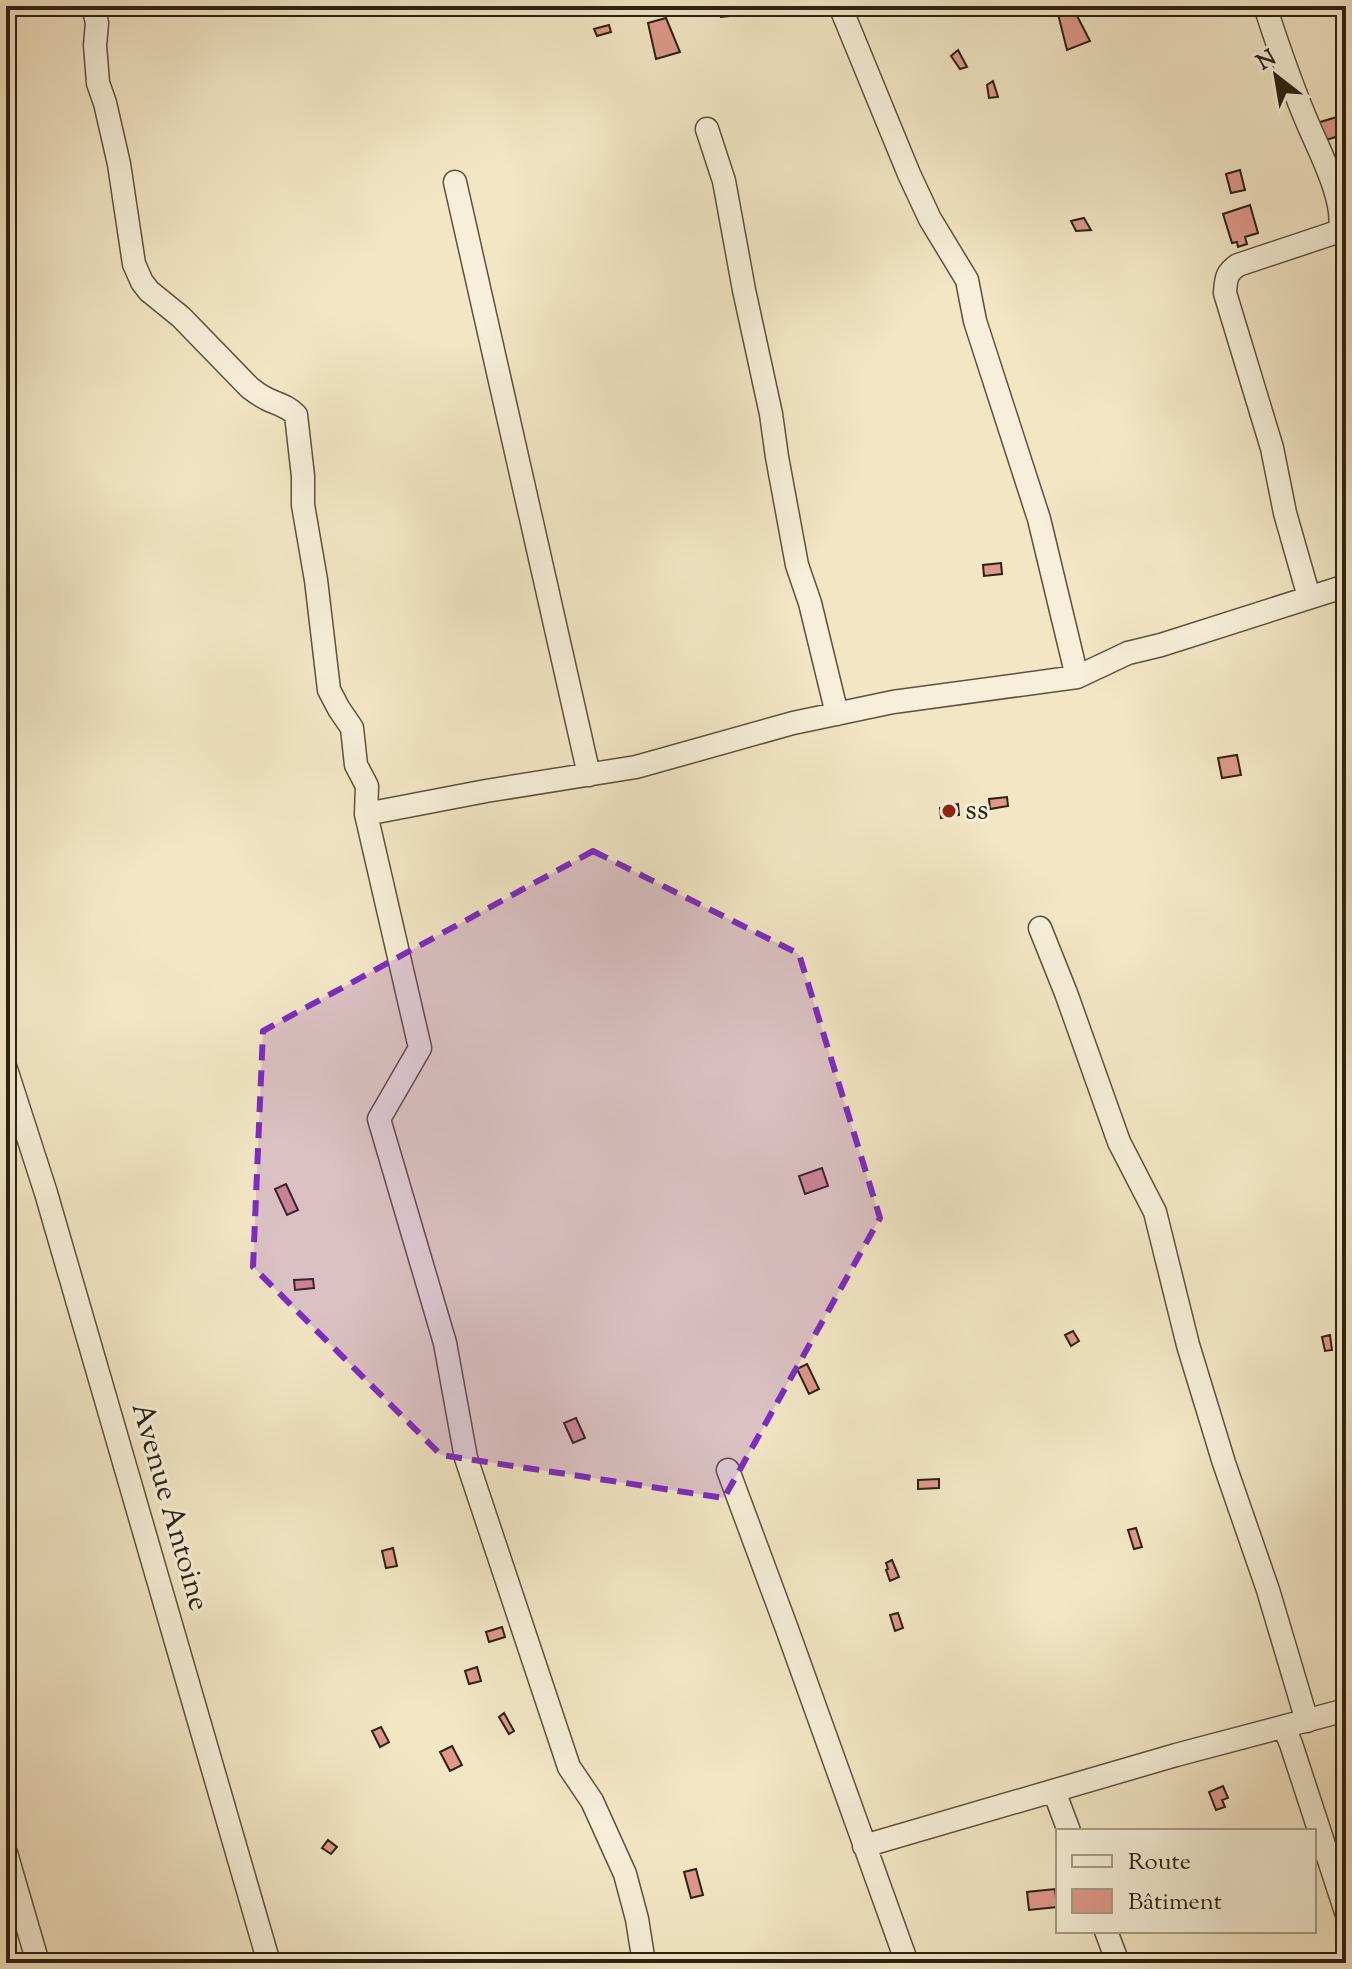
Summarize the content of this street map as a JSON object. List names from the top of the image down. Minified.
{"streets":{"street":["Avenue Antoine"]},"places":["ss"],"legend":["Route","Bâtiment"],"north":"top left"}
